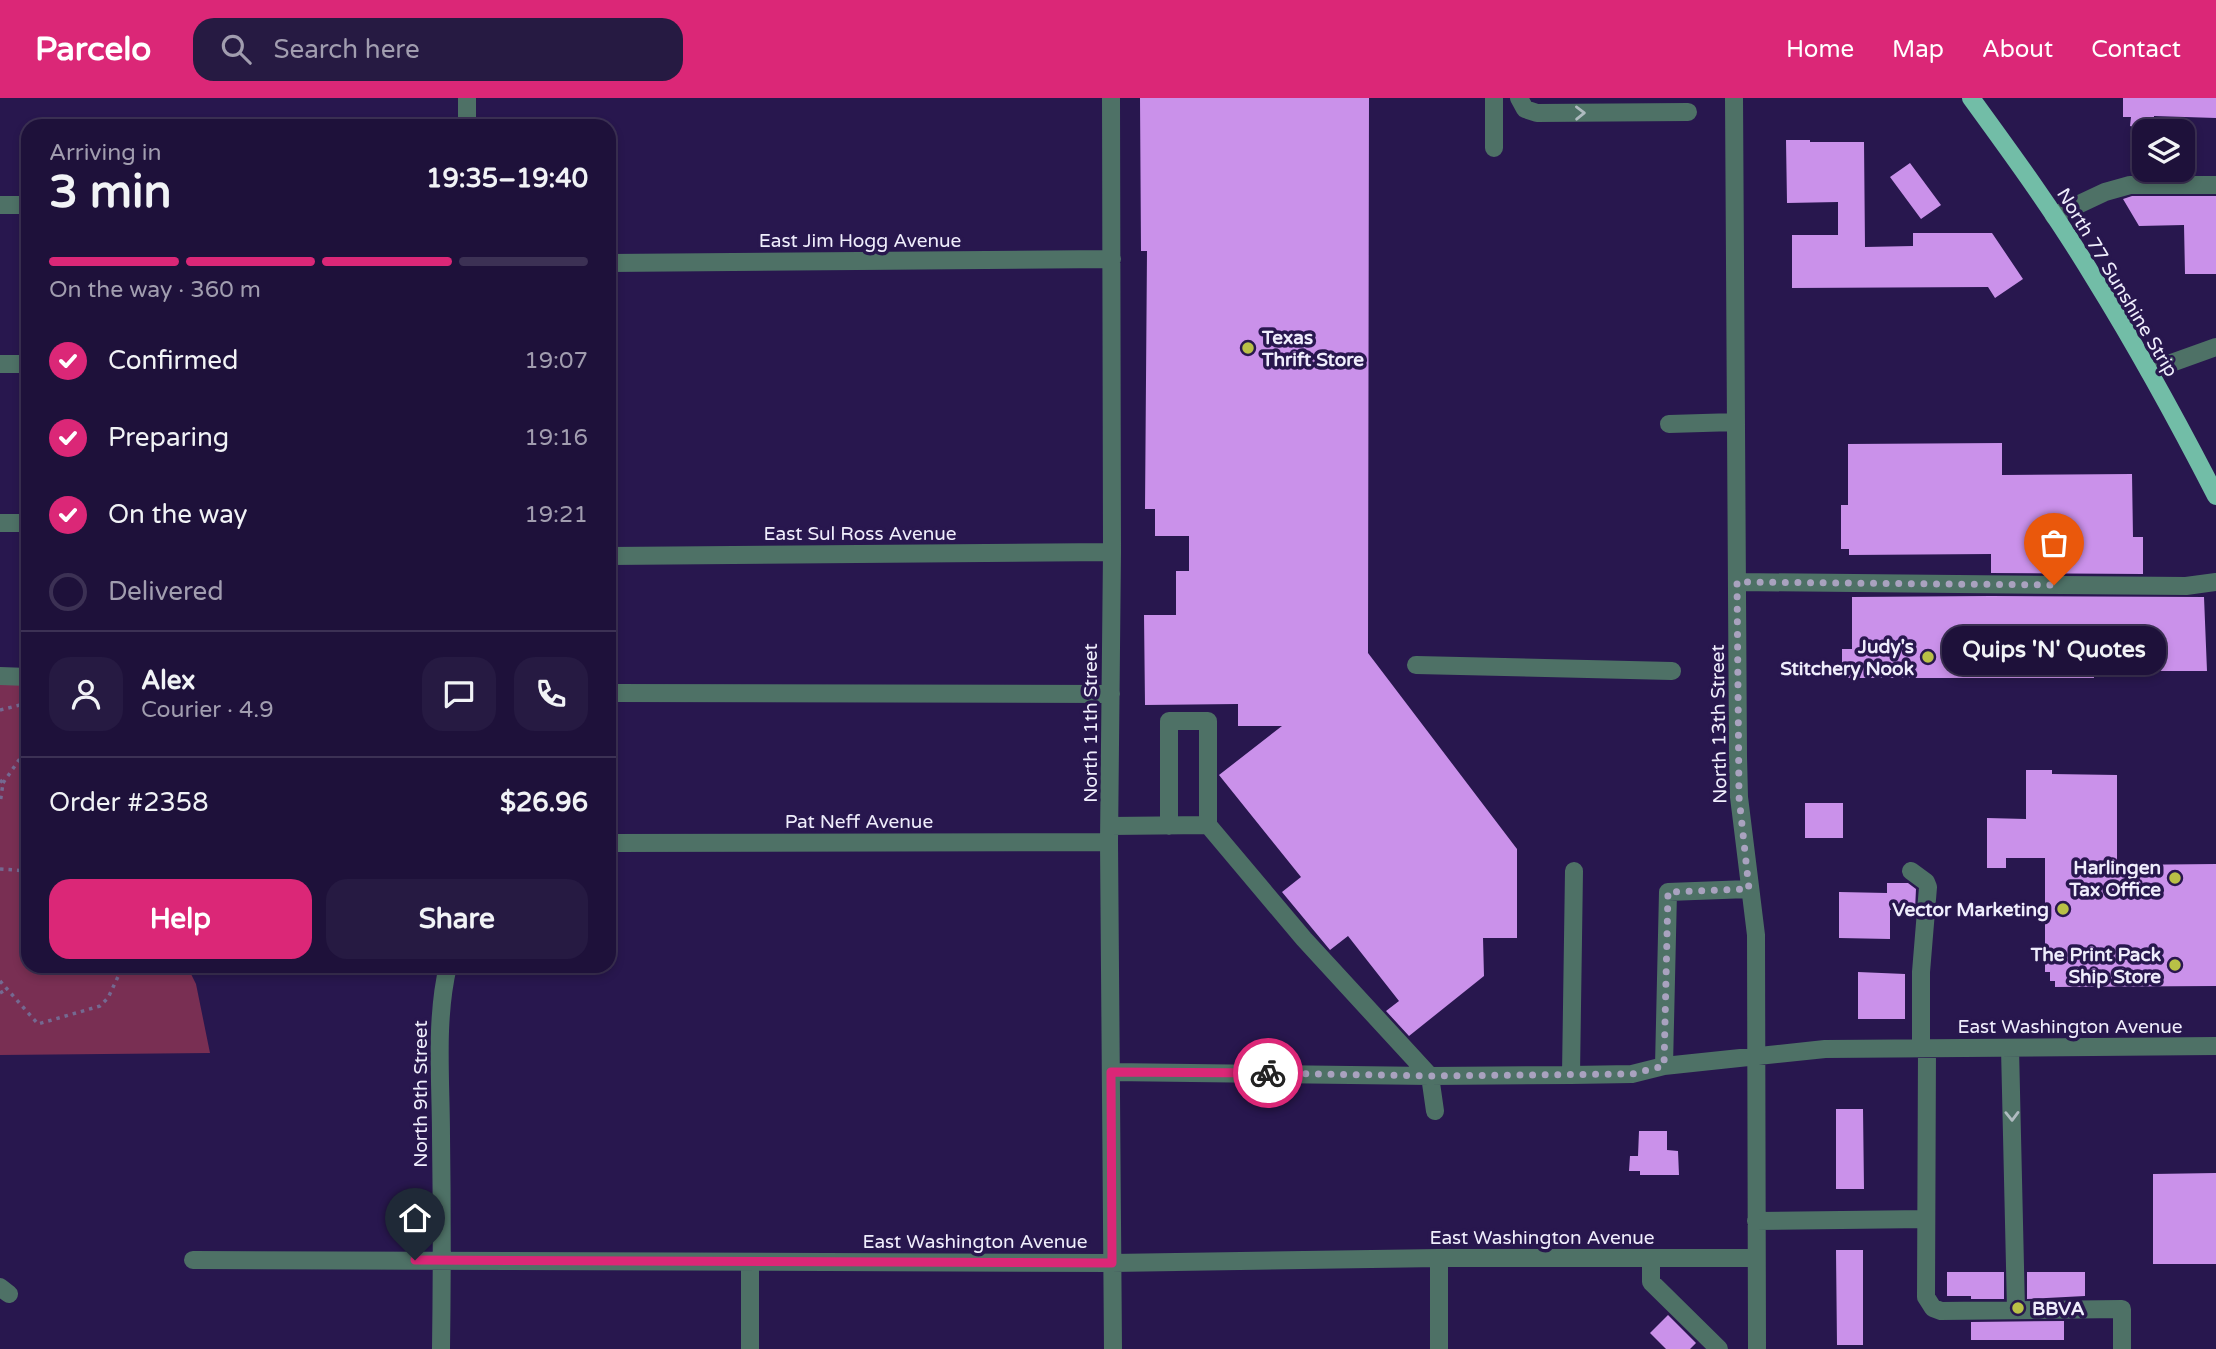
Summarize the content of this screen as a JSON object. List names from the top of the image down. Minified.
{"streets":{"main road":["North 77 Sunshine Strip"],"street":["East Jim Hogg Avenue","East Sul Ross Avenue","North 11th Street","North 13th Street","Pat Neff Avenue","East Washington Avenue","North 9th Street"]},"crossings":[["East Jim Hogg Avenue","North 11th Street"],["East Sul Ross Avenue","North 11th Street"],["North 11th Street","Pat Neff Avenue"],["North 11th Street","East Washington Avenue"],["North 13th Street","East Washington Avenue"],["East Washington Avenue","North 9th Street"]],"places":["Texas Thrift Store","Quips 'N' Quotes","Judy's Stitchery Nook","Harlingen Tax Office","Vector Marketing","The Print Pack Ship Store","BBVA"],"page":{"header":"Parcelo","search":"Search here","nav":["Home","Map","About","Contact"],"heading":["3 min","Arriving in","19:35–19:40"],"panel":["Alex","Courier · 4.9","Order #2358","$26.96"],"bar":"On the way · 360 m","list":[["Confirmed","19:07"],["Preparing","19:16"],["On the way","19:21"],"Delivered"],"bubble":"Quips 'N' Quotes","buttons":["Help","Share"]}}
